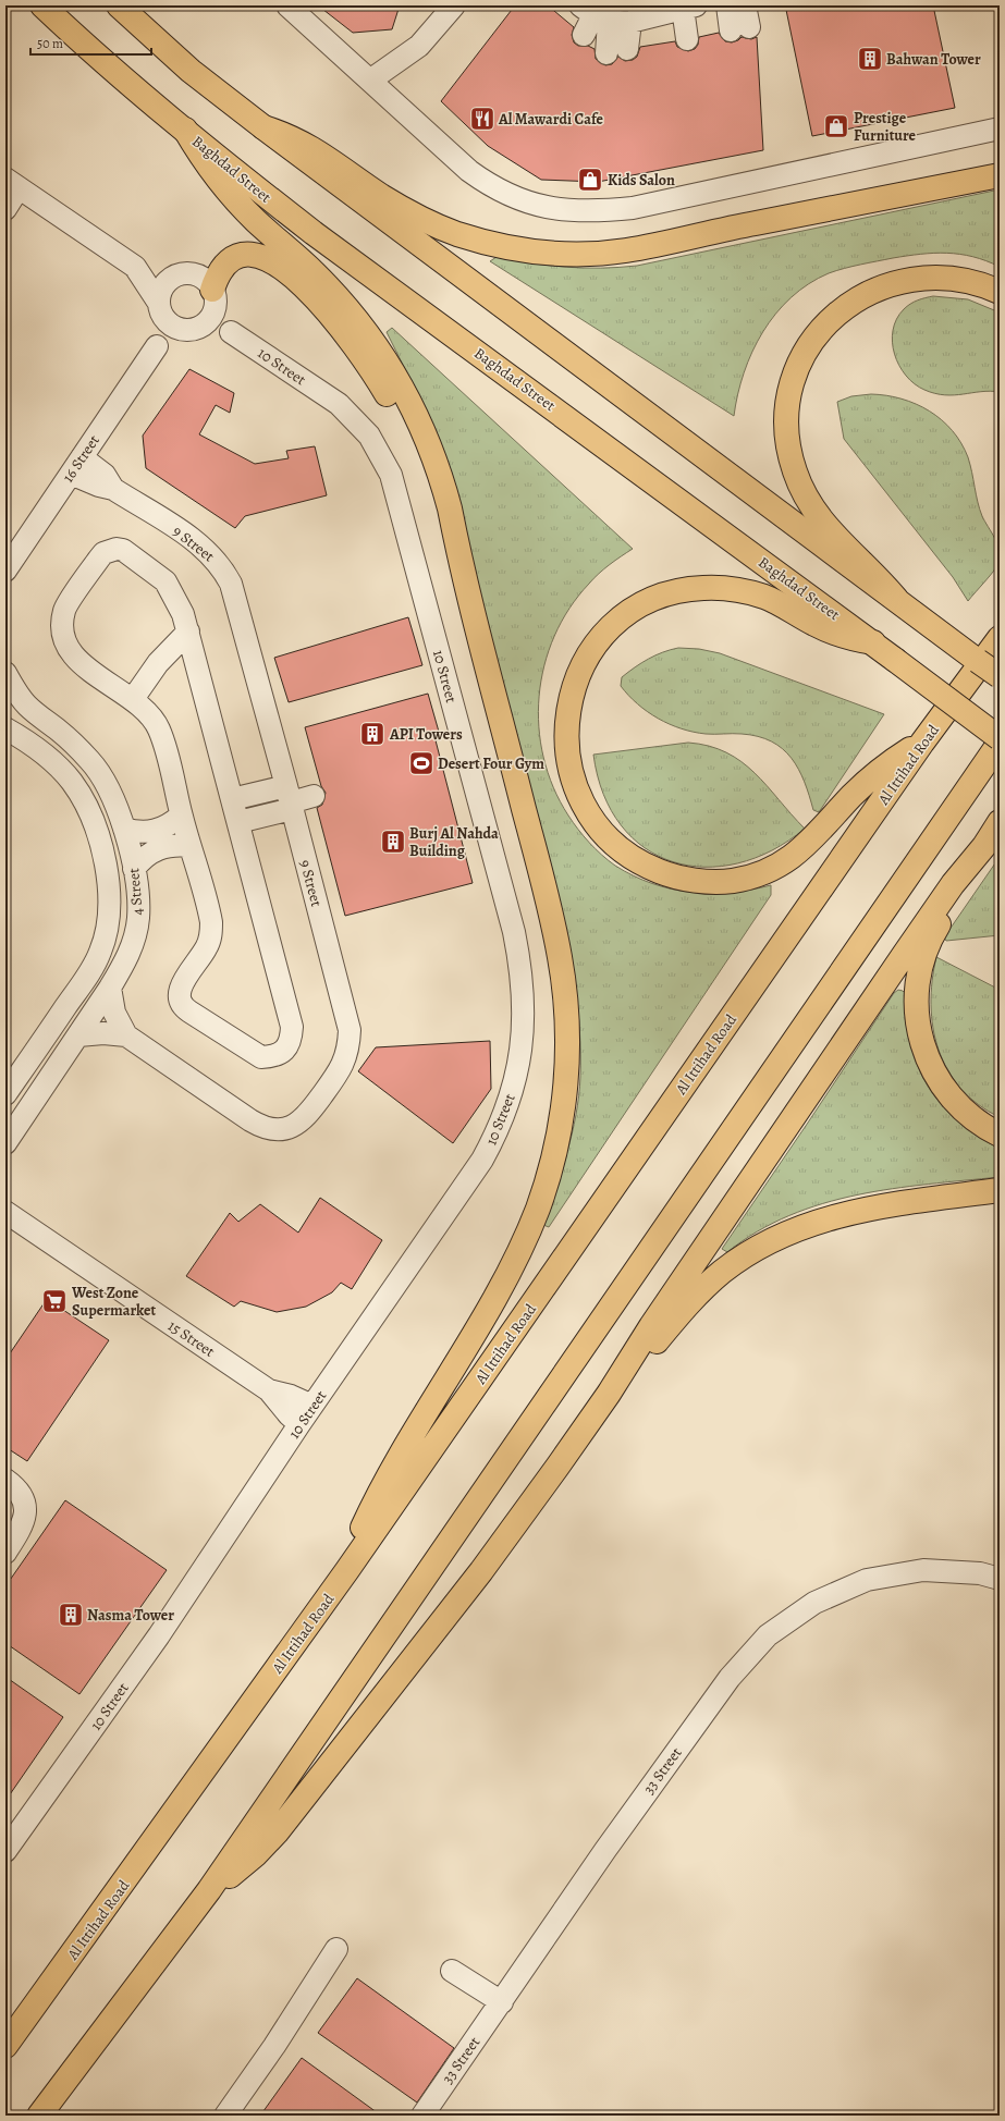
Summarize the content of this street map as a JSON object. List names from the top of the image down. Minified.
{"streets":{"main road":["Baghdad Street","Al Ittihad Road"],"street":["10 Street","16 Street","9 Street","4 Street","15 Street","33 Street"]},"crossings":[["16 Street","9 Street"]],"places":{"building":["Bahwan Tower","API Towers","Burj Al Nahda Building","Nasma Tower"],"restaurant":["Al Mawardi Cafe"],"shop":["Prestige Furniture","Kids Salon"],"sports":["Desert Four Gym"],"supermarket":["West Zone Supermarket"]},"scale_bar":"50 m"}
